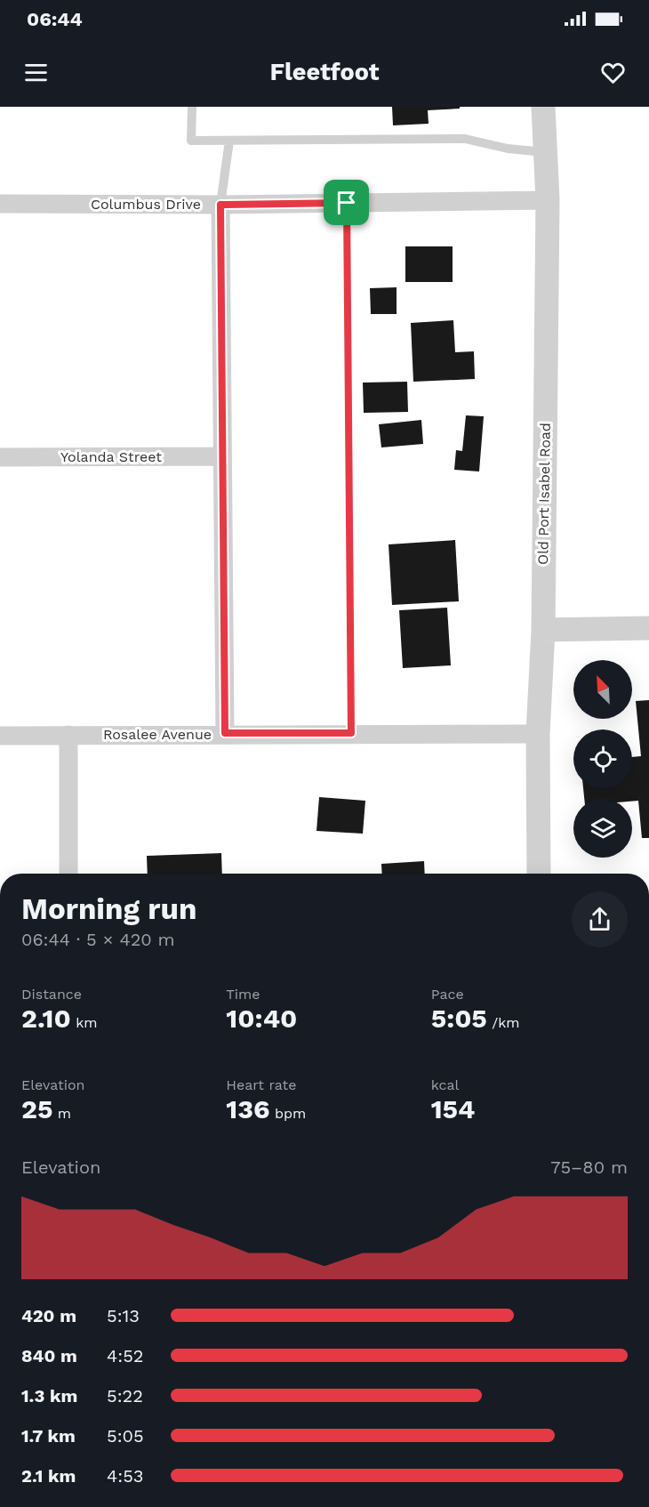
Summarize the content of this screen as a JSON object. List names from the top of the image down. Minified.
{"streets":{"street":["Columbus Drive","Yolanda Street","Old Port Isabel Road","Rosalee Avenue"]},"crossings":[["Columbus Drive","Old Port Isabel Road"],["Old Port Isabel Road","Rosalee Avenue"]],"north":"top left","page":{"status":"06:44","header":"Fleetfoot","heading":["Morning run","06:44 · 5 × 420 m"],"stats":[["Distance","2.10 km"],["Time","10:40"],["Pace","5:05 /km"],["Elevation","25 m"],["Heart rate","136 bpm"],["kcal","154"]],"chart":["Elevation","75–80 m"],"list":[{"name":"420 m","note":"5:13"},{"name":"840 m","note":"4:52"},{"name":"1.3 km","note":"5:22"},{"name":"1.7 km","note":"5:05"},{"name":"2.1 km","note":"4:53"}]}}
